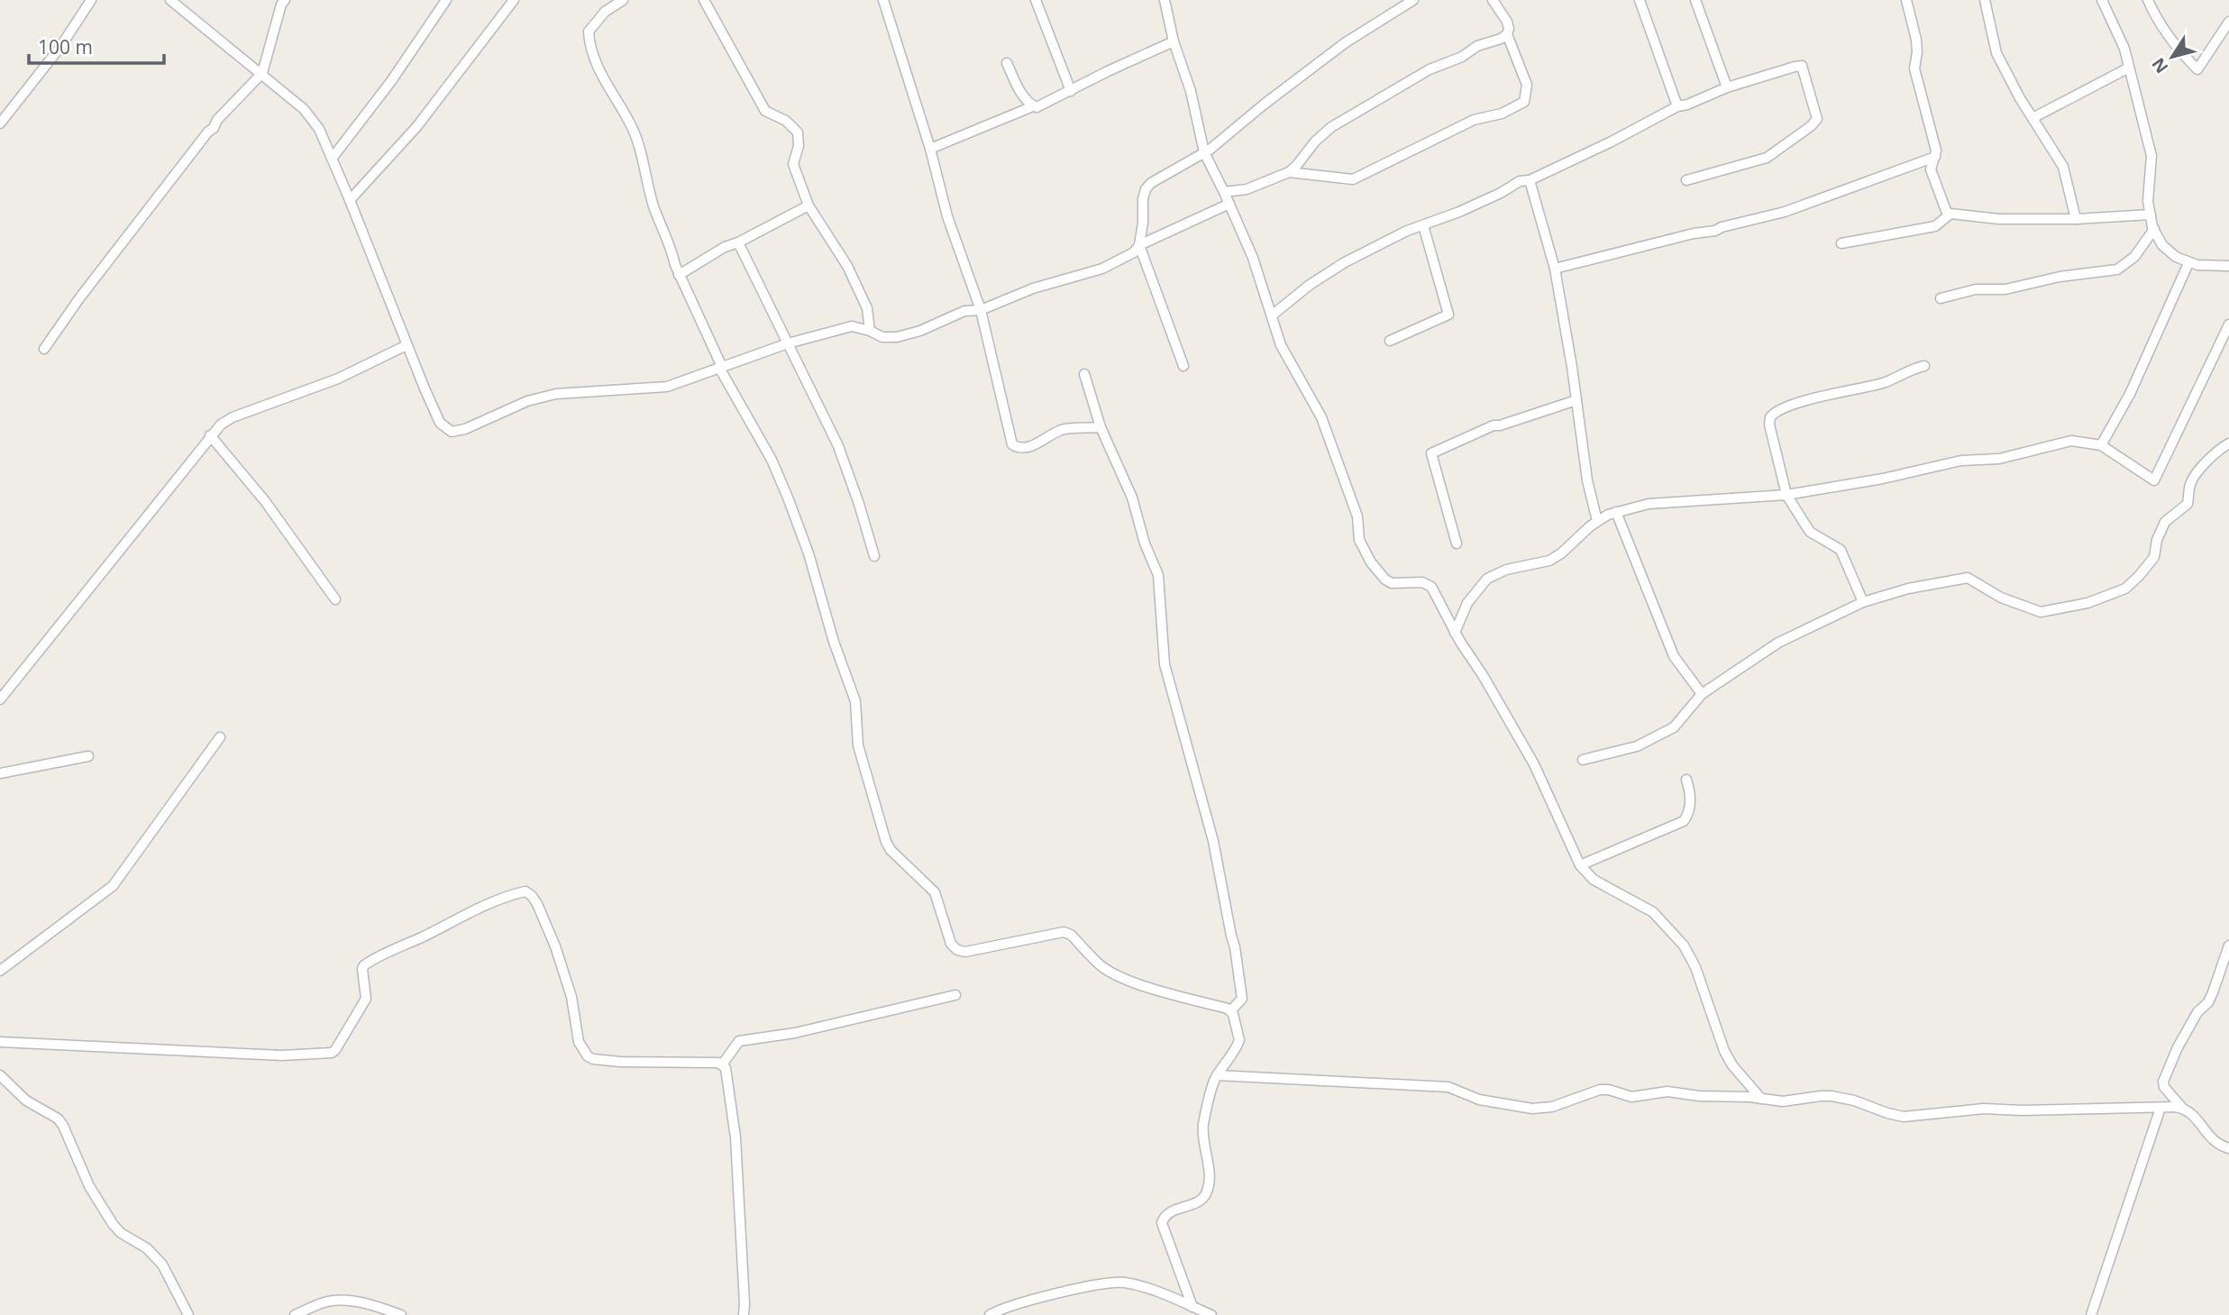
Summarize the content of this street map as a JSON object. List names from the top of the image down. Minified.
{"scale_bar":"100 m","north":"bottom left"}
